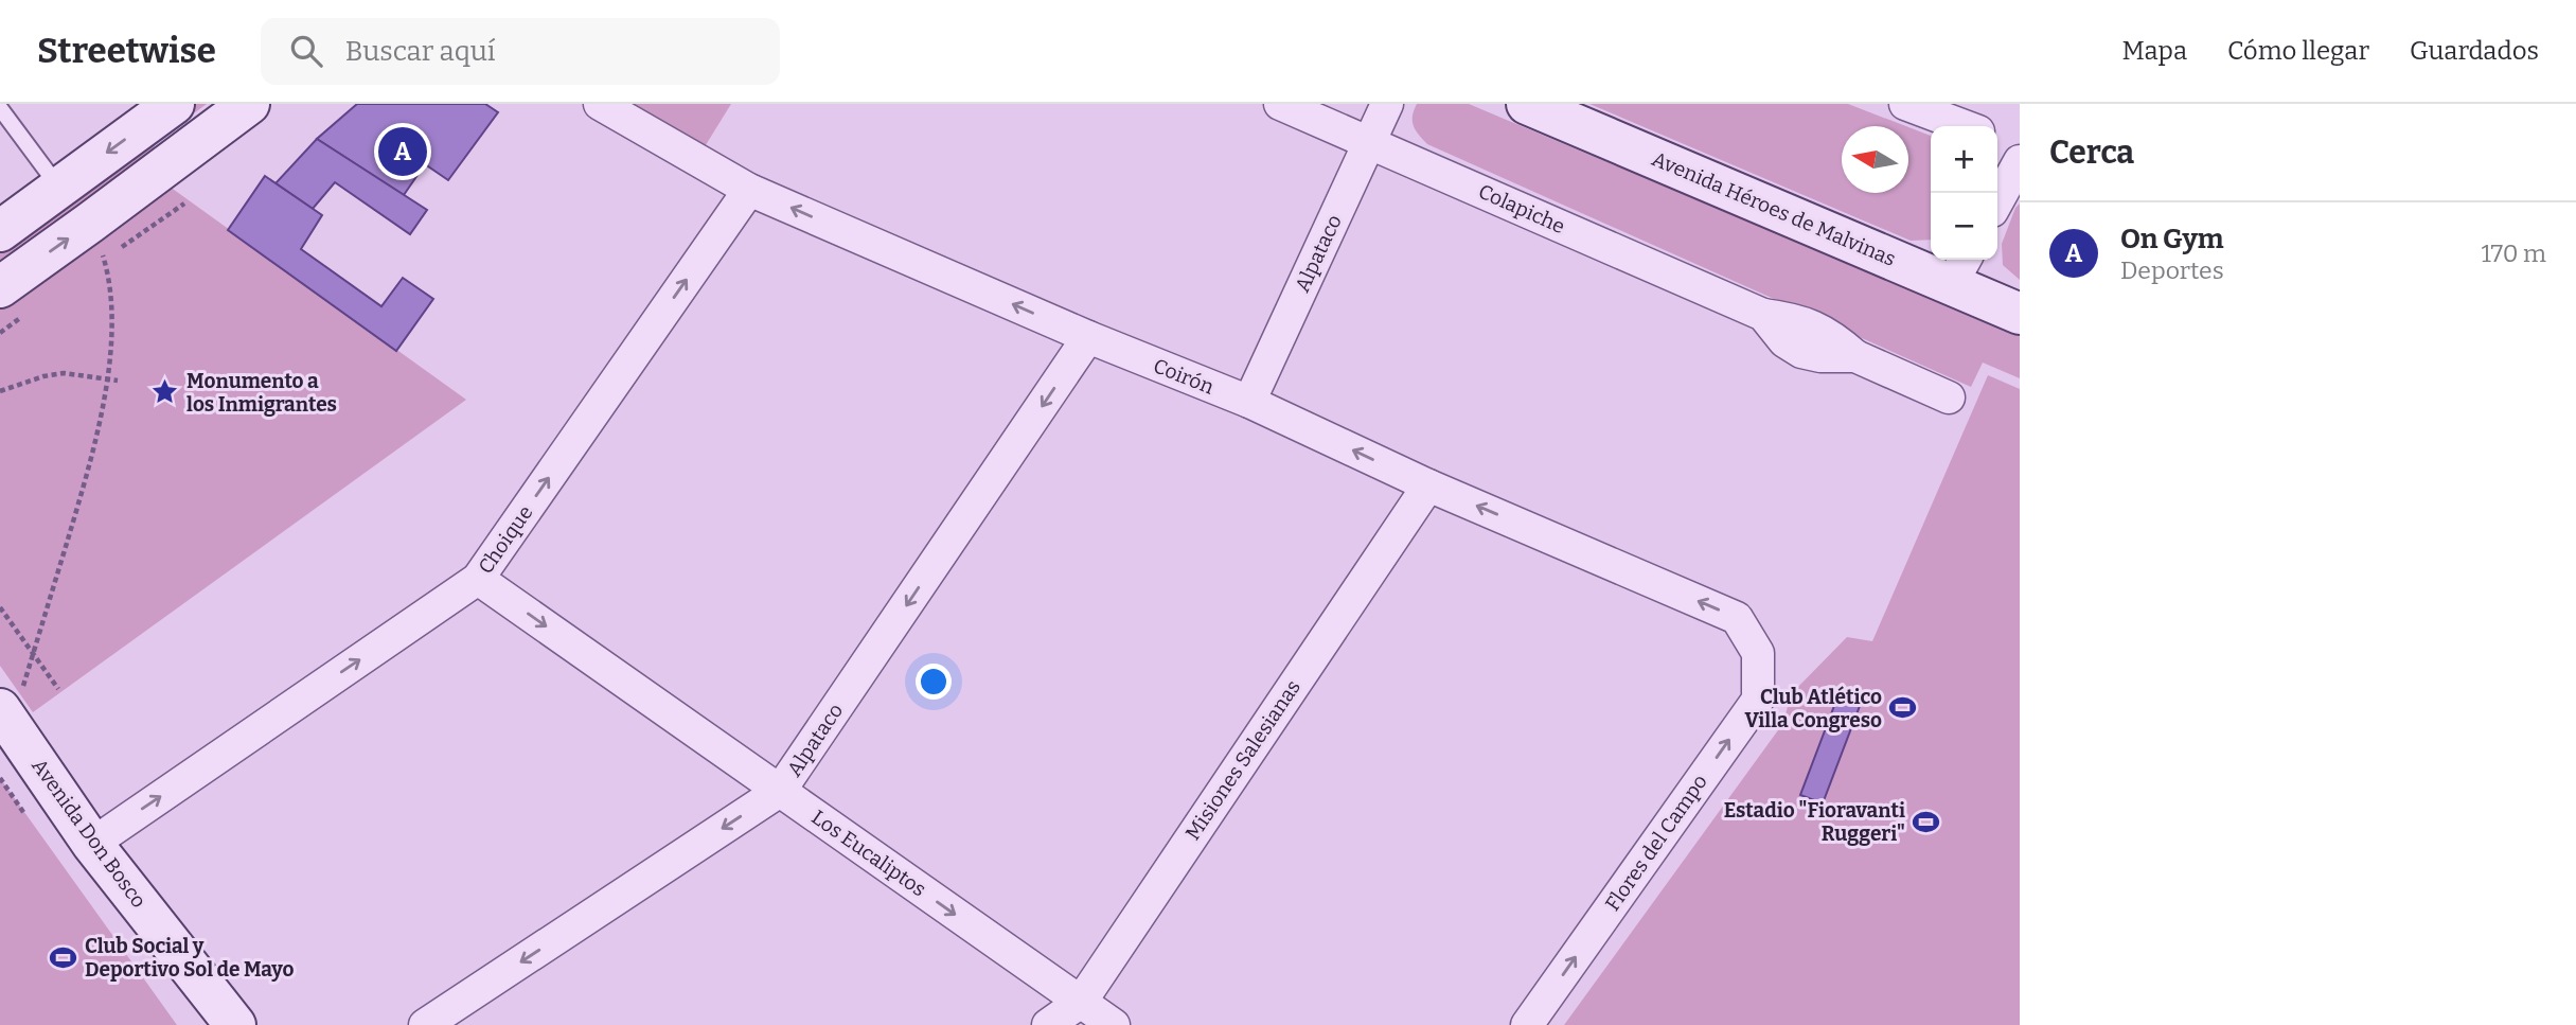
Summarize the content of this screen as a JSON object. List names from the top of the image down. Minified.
{"streets":{"main road":["Avenida Héroes de Malvinas","Avenida Don Bosco"],"street":["Colapiche","Alpataco","Coirón","Choique","Misiones Salesianas","Flores del Campo","Los Eucaliptos"]},"crossings":[["Colapiche","Alpataco"],["Alpataco","Coirón"],["Alpataco","Los Eucaliptos"],["Coirón","Choique"],["Coirón","Misiones Salesianas"],["Coirón","Flores del Campo"],["Choique","Avenida Don Bosco"],["Choique","Los Eucaliptos"],["Misiones Salesianas","Los Eucaliptos"]],"one_way":["Alpataco","Coirón","Choique","Flores del Campo","Los Eucaliptos"],"places":{"place":["Monumento a los Inmigrantes"],"sports":["Club Atlético Villa Congreso","Estadio \"Fioravanti Ruggeri\"","Club Social y Deportivo Sol de Mayo"]},"north":"left","page":{"header":"Streetwise","search":"Buscar aquí","nav":["Mapa","Cómo llegar","Guardados"],"heading":"Cerca","pins":"A","map_buttons":["+","−"],"list":[{"mark":"A","name":"On Gym","note":"Deportes","value":"170 m"}]}}
